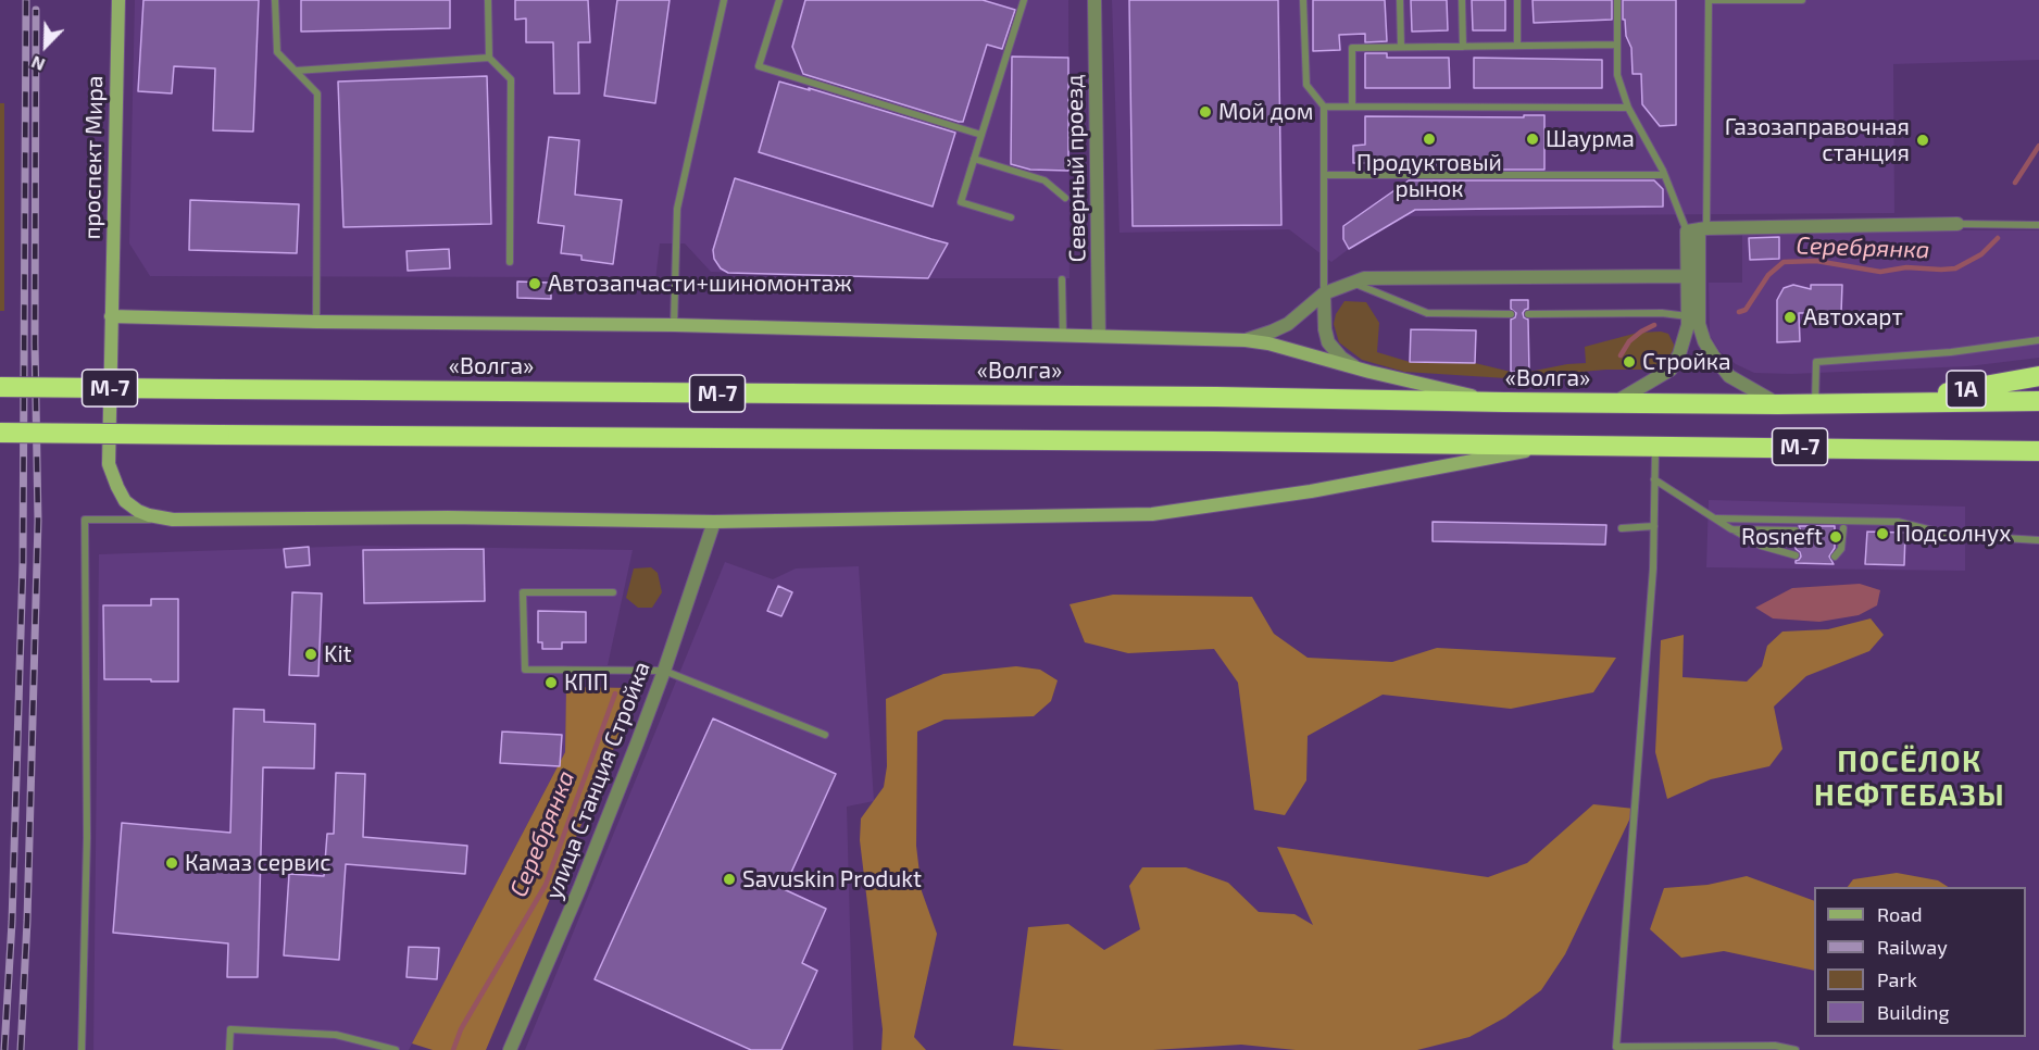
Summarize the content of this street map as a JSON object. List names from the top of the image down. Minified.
{"streets":{"highway":["«Волга»","М-7","1A"],"street":["проспект Мира","Северный проезд","улица Станция Стройка"]},"crossings":[["проспект Мира","М-7"],["проспект Мира","улица Станция Стройка"],["«Волга»","1A"]],"districts":["ПОСЁЛОК НЕФТЕБАЗЫ"],"water":["Серебрянка"],"places":["Мой дом","Продуктовый рынок","Шаурма","Газозаправочная станция","Автозапчасти+шиномонтаж","Автохарт","Стройка","Подсолнух","Rosneft","Kit","КПП","Камаз сервис","Savuskin Produkt"],"legend":["Road","Railway","Park","Building"],"north":"bottom left"}
